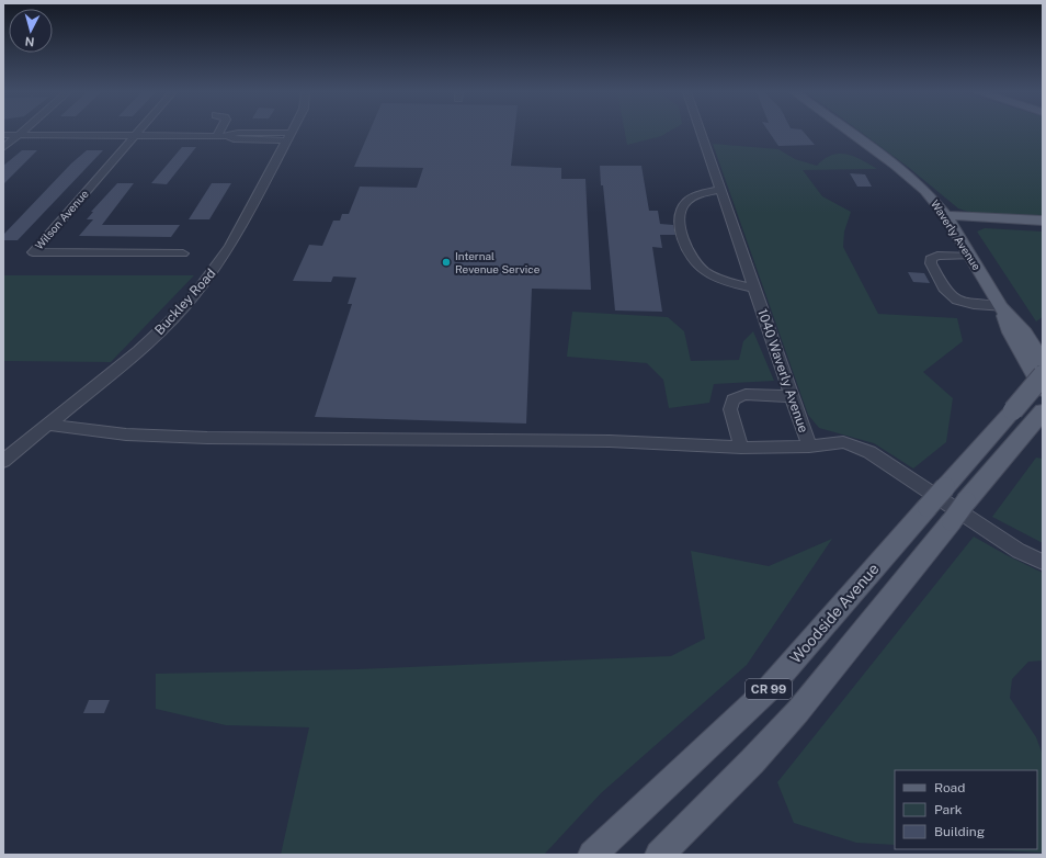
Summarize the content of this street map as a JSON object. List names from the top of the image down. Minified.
{"streets":{"main road":["Waverly Avenue","Woodside Avenue","CR 99"],"street":["Wilson Avenue","Buckley Road","1040 Waverly Avenue"]},"places":["Internal Revenue Service"],"legend":["Road","Park","Building"],"north":"bottom"}
